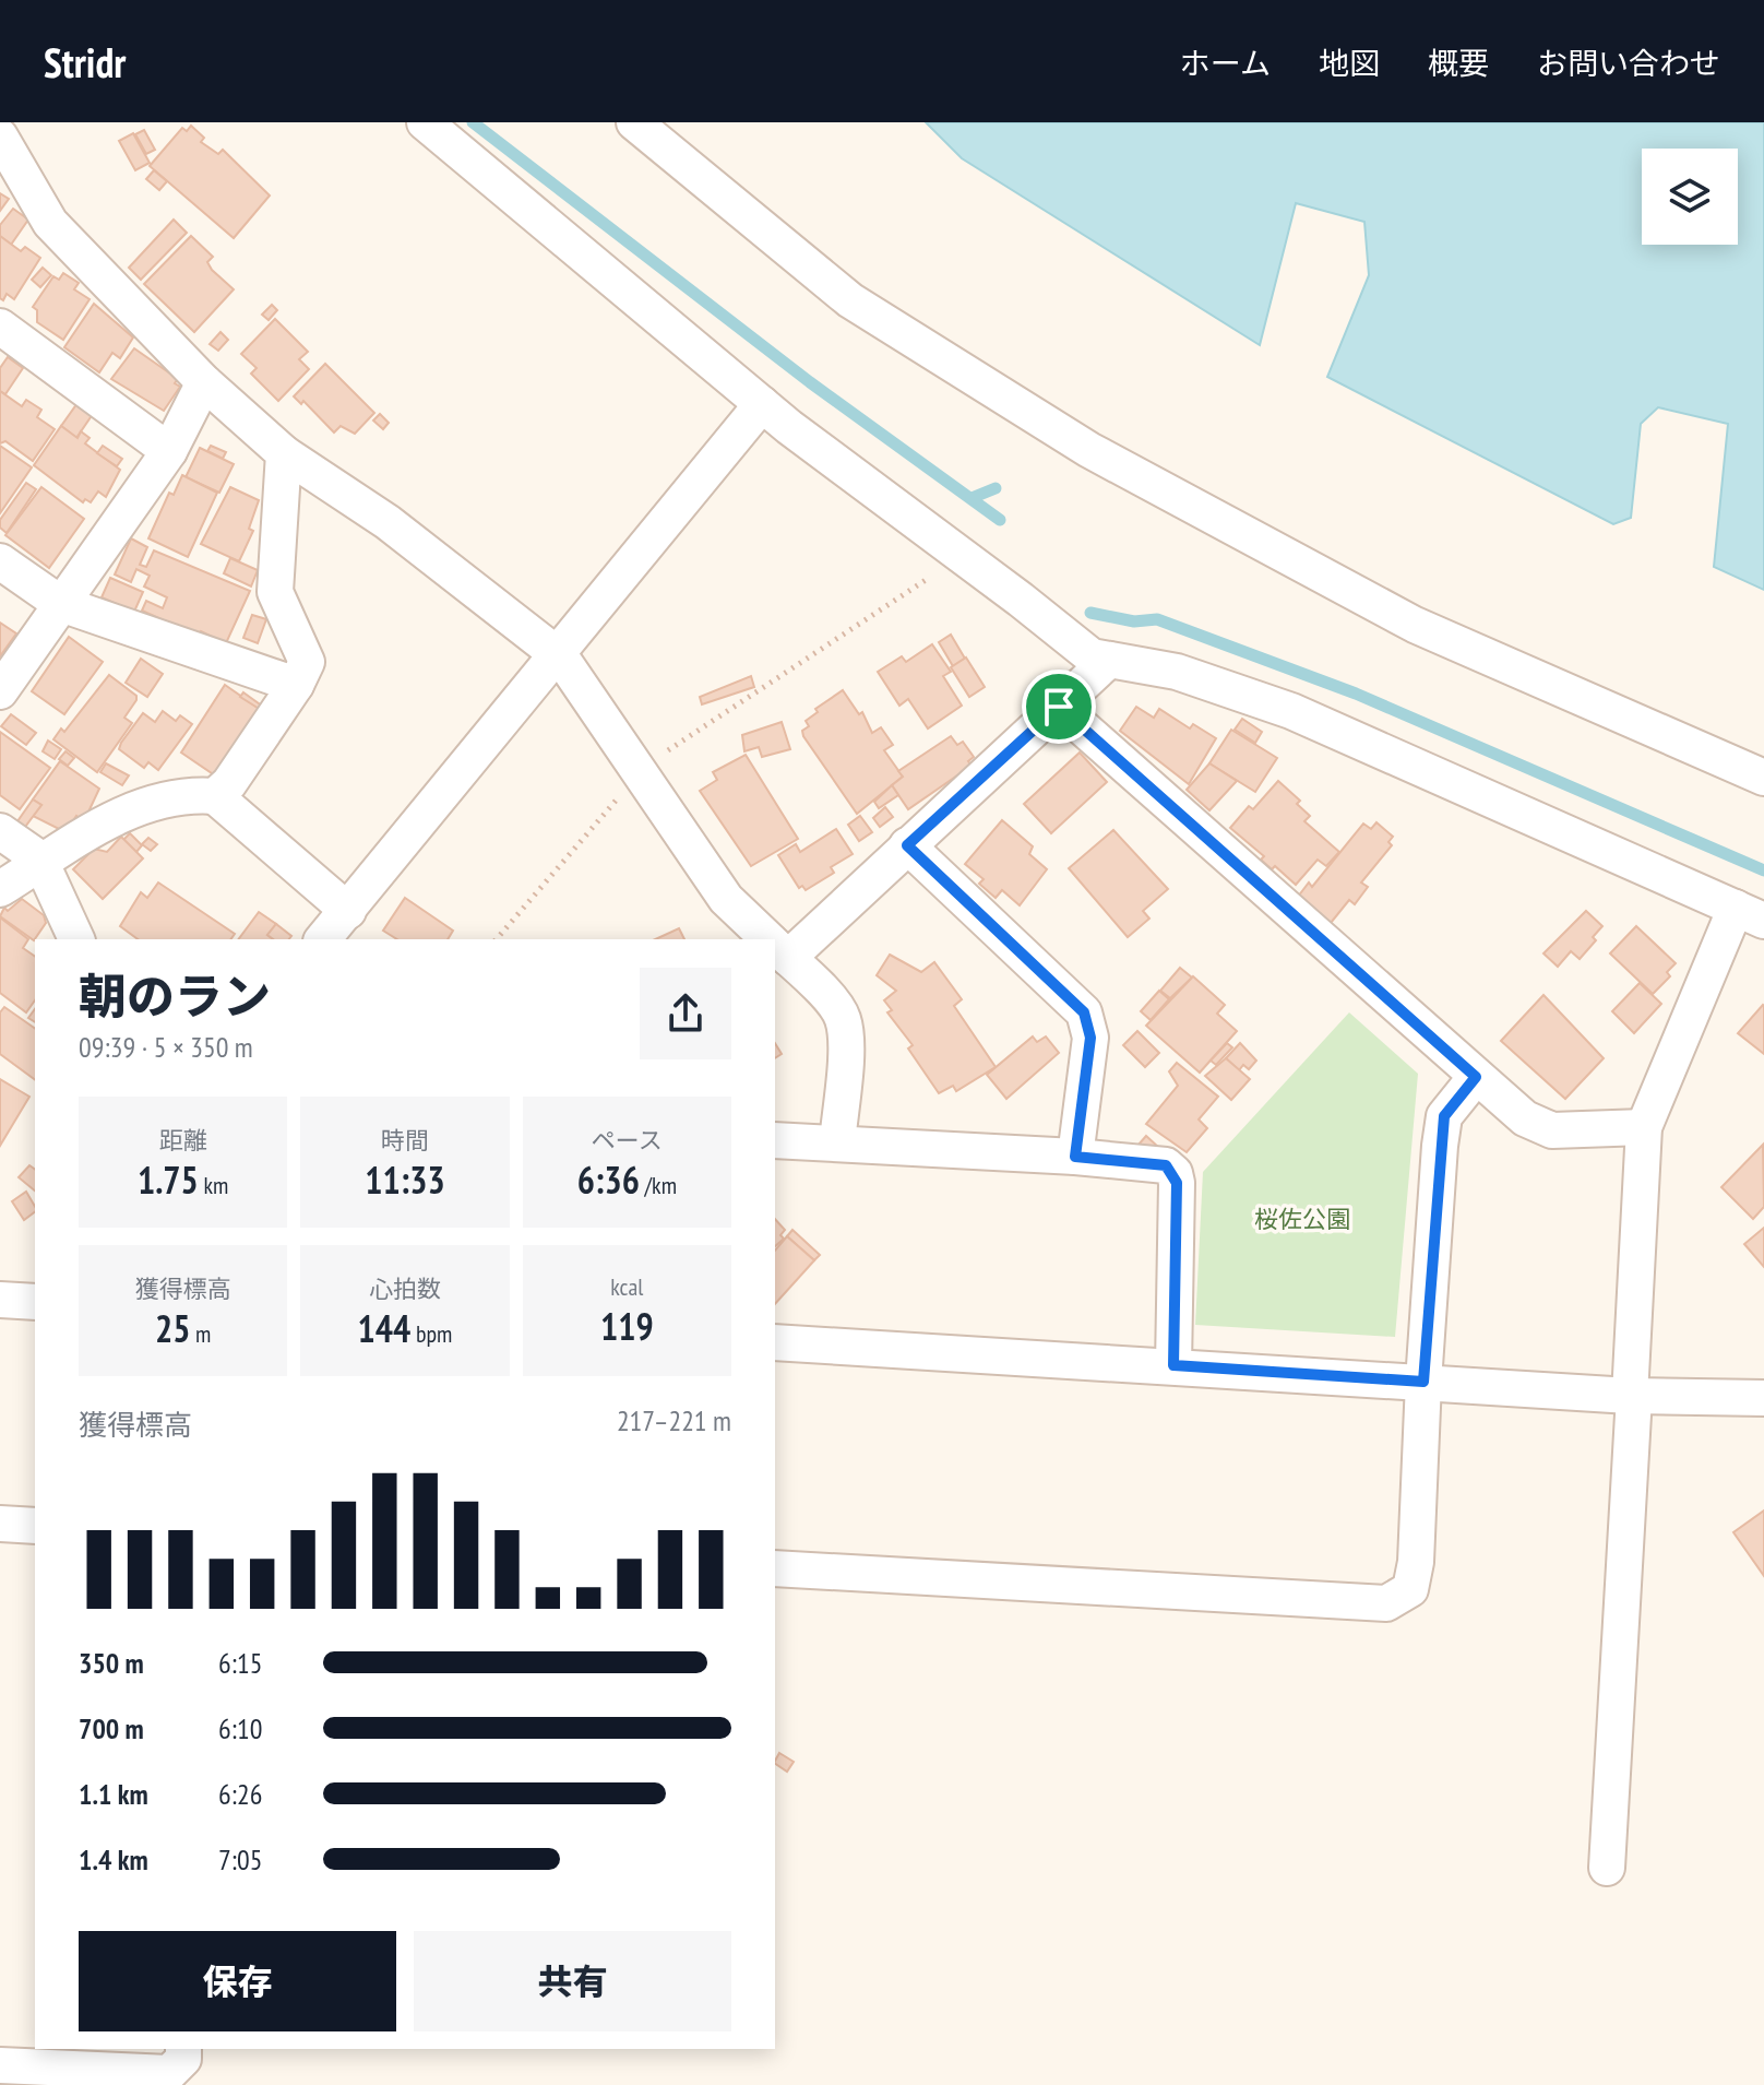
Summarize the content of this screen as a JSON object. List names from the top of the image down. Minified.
{"parks":["桜佐公園"],"page":{"header":"Stridr","nav":["ホーム","地図","概要","お問い合わせ"],"heading":["朝のラン","09:39 · 5 × 350 m"],"stats":[["距離","1.75 km"],["時間","11:33"],["ペース","6:36 /km"],["獲得標高","25 m"],["心拍数","144 bpm"],["kcal","119"]],"chart":["獲得標高","217–221 m"],"list":[{"name":"350 m","note":"6:15"},{"name":"700 m","note":"6:10"},{"name":"1.1 km","note":"6:26"},{"name":"1.4 km","note":"7:05"}],"buttons":["保存","共有"]}}
